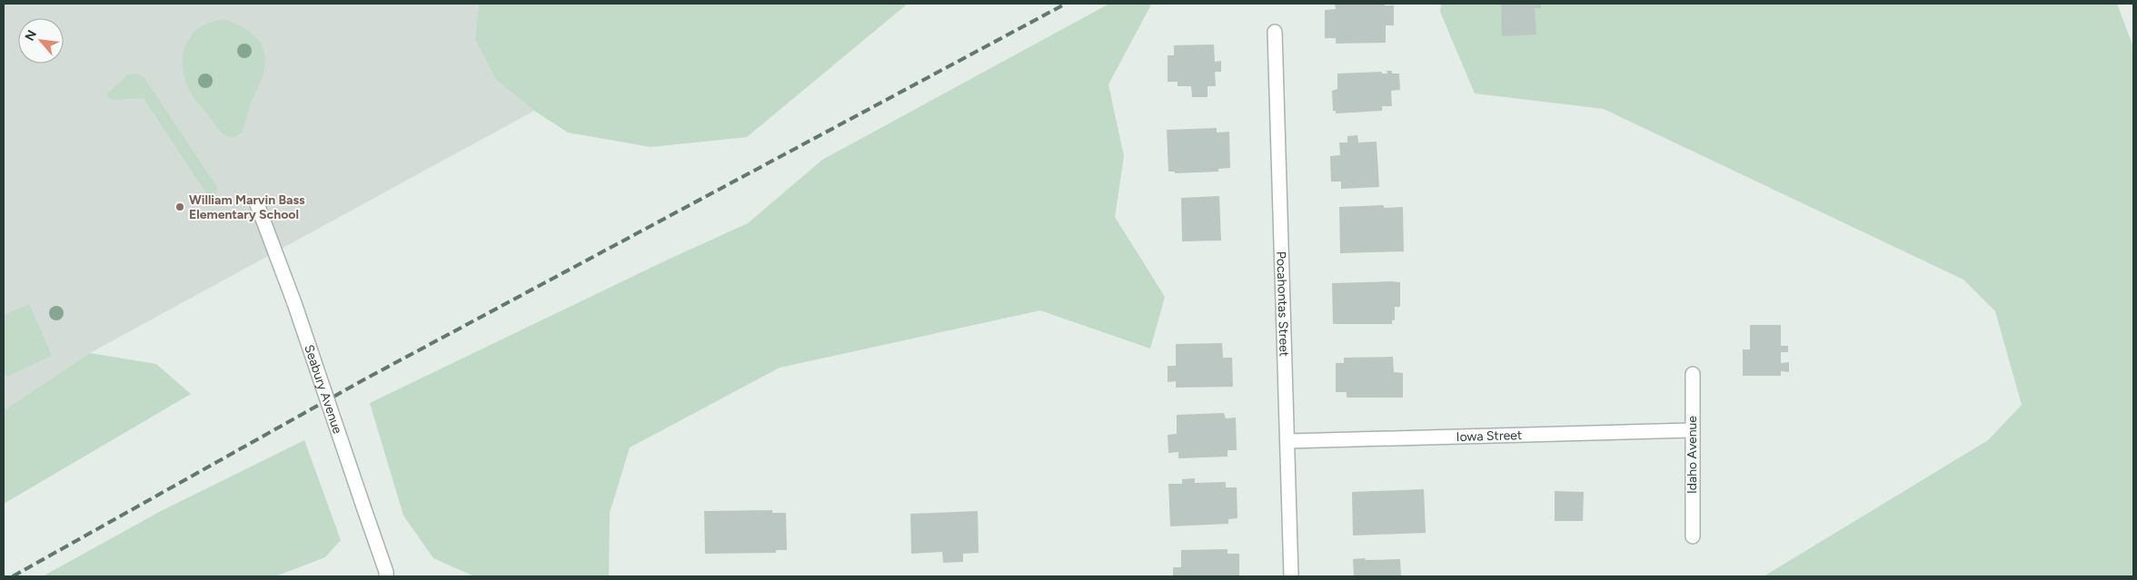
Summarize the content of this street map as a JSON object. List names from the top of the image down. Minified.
{"streets":{"street":["Pocahontas Street","Seabury Avenue","Iowa Street","Idaho Avenue"]},"crossings":[["Pocahontas Street","Iowa Street"],["Iowa Street","Idaho Avenue"]],"places":["William Marvin Bass Elementary School"],"north":"top left"}
